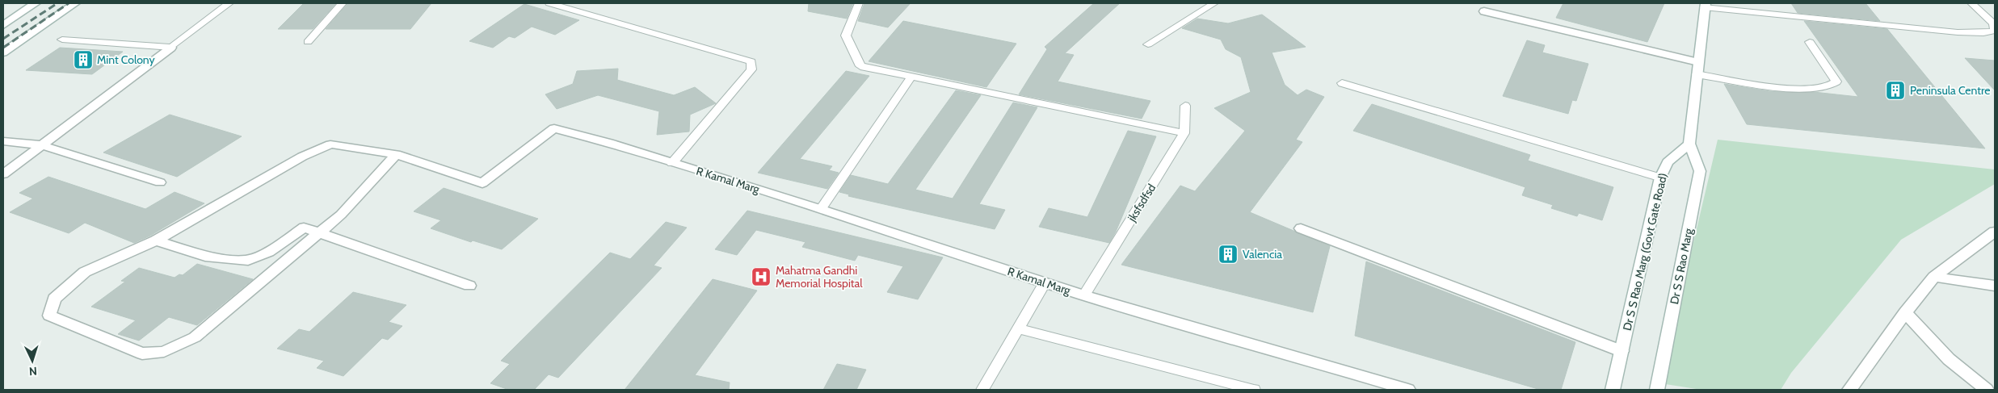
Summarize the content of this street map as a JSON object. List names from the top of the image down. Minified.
{"streets":{"street":["R Kamal Marg","Dr S S Rao Marg (Govt Gate Road)","Dr S S Rao Marg"],"lane":["jksfsdfsd"]},"crossings":[["R Kamal Marg","jksfsdfsd"],["Dr S S Rao Marg (Govt Gate Road)","Dr S S Rao Marg"]],"places":{"building":["Mint Colony","Peninsula Centre","Valencia"],"hospital":["Mahatma Gandhi Memorial Hospital"]},"north":"bottom"}
